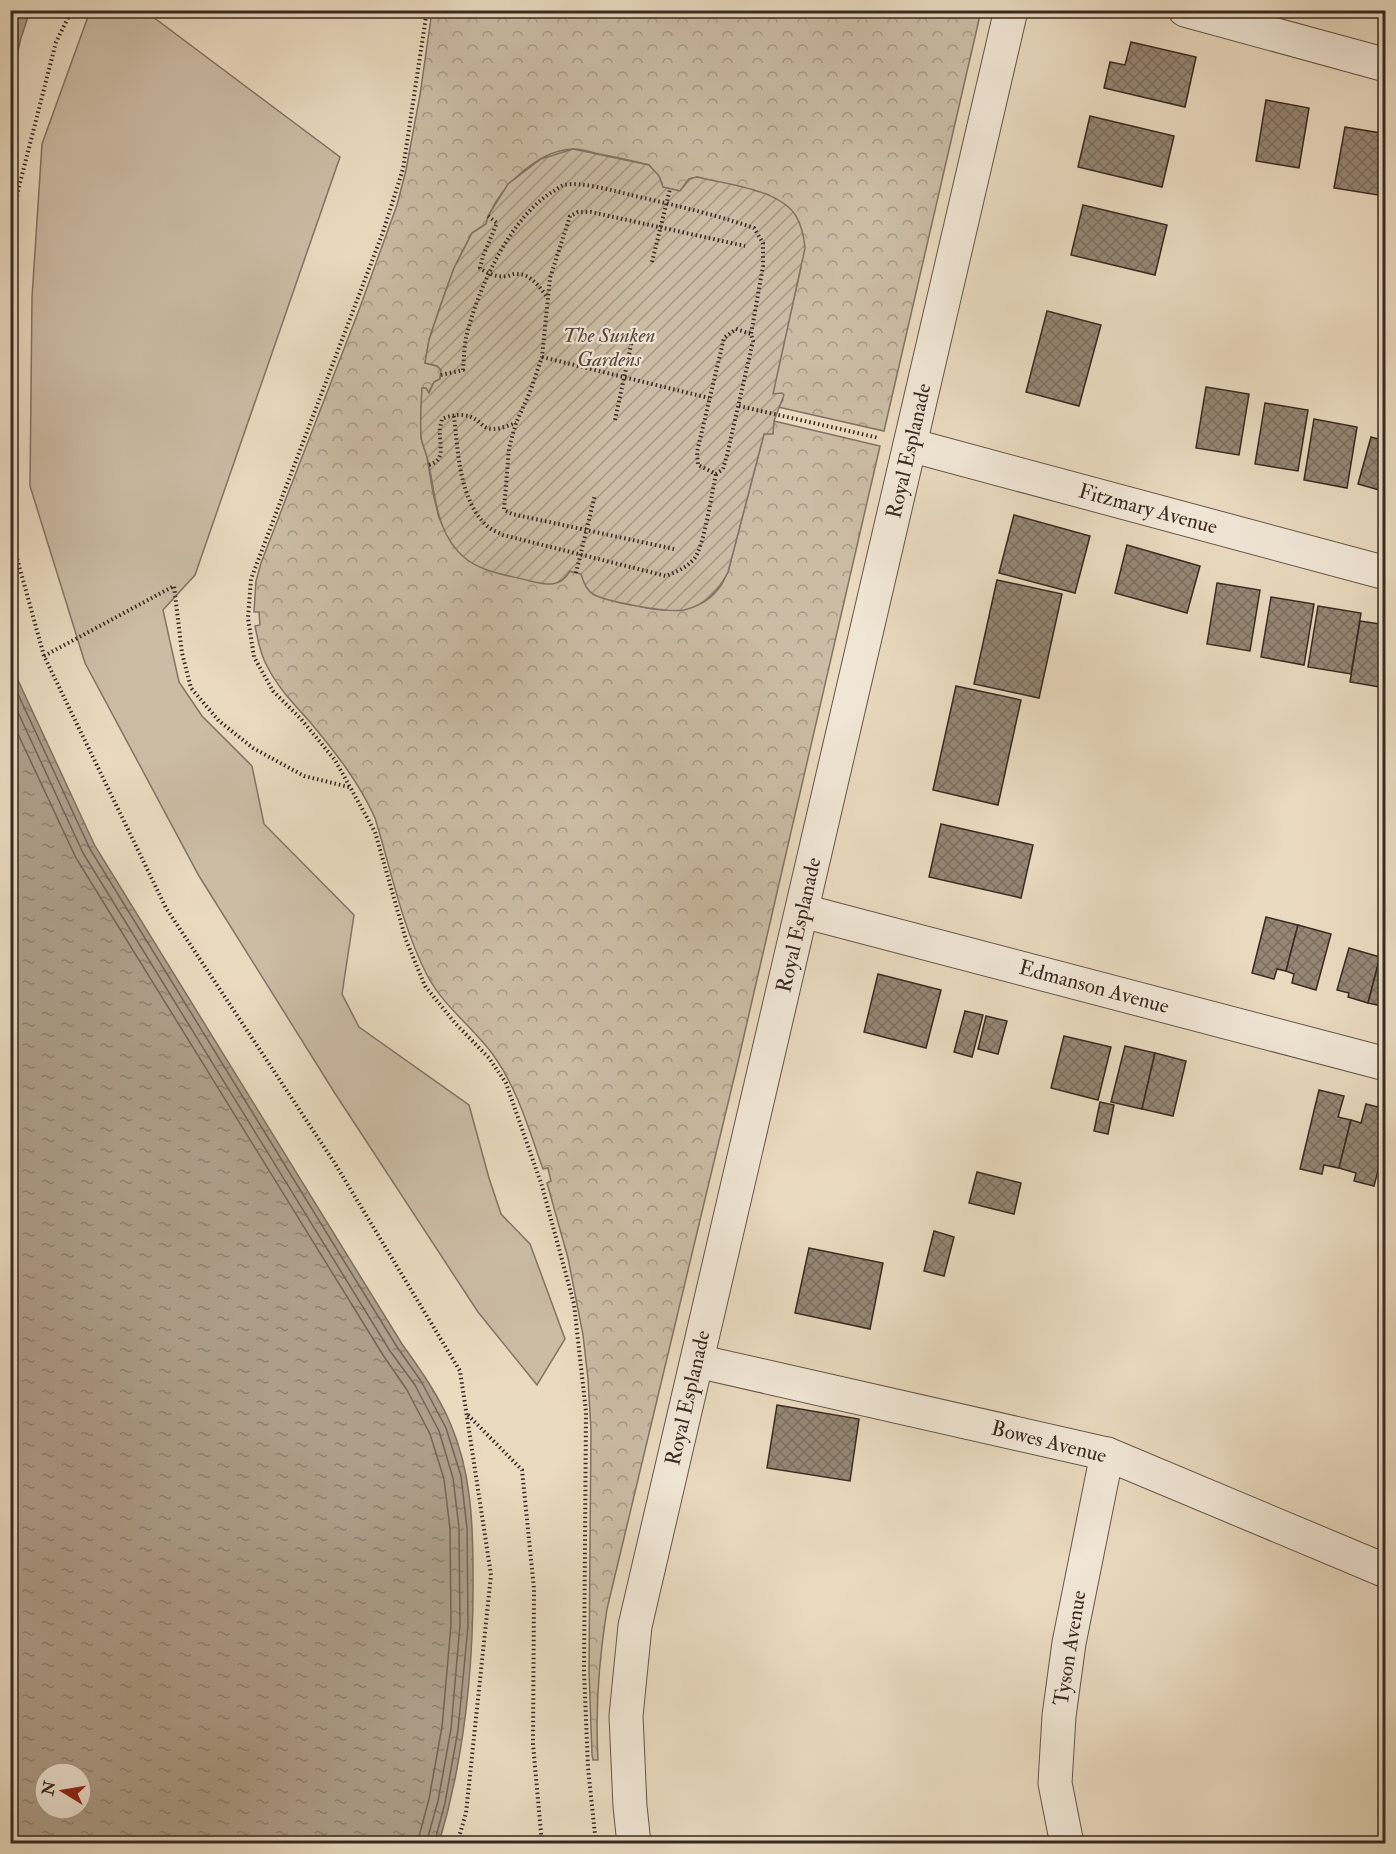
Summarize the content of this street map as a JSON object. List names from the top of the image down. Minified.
{"streets":{"street":["Royal Esplanade","Fitzmary Avenue","Edmanson Avenue","Bowes Avenue","Tyson Avenue"]},"crossings":[["Royal Esplanade","Fitzmary Avenue"],["Royal Esplanade","Edmanson Avenue"],["Royal Esplanade","Bowes Avenue"],["Bowes Avenue","Tyson Avenue"]],"parks":["The Sunken Gardens"],"north":"left"}
